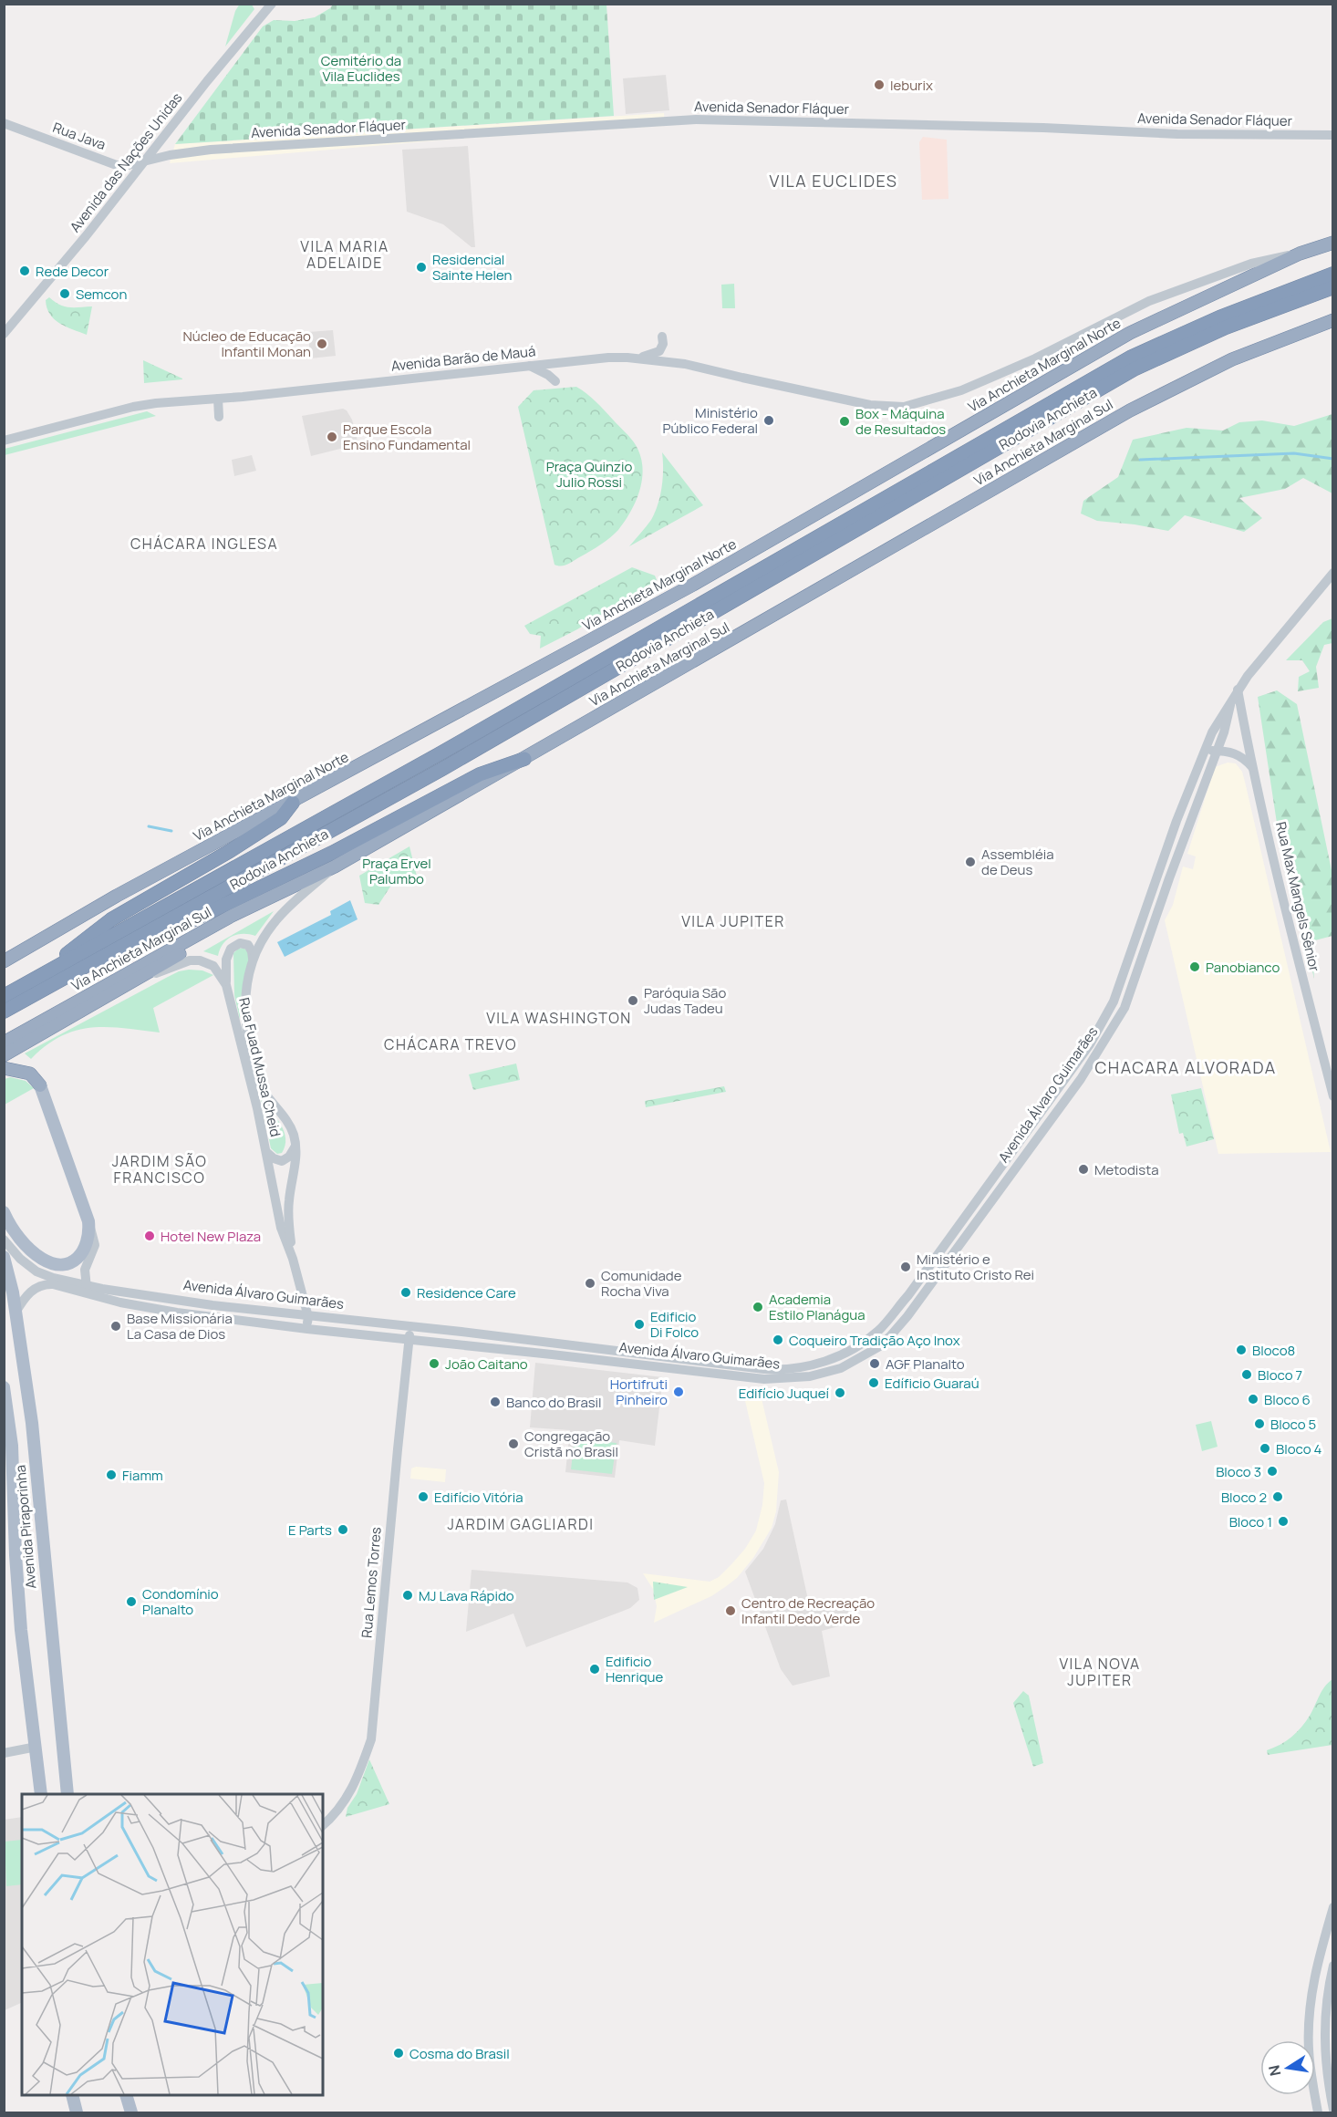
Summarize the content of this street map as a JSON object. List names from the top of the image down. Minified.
{"streets":{"highway":["Via Anchieta Marginal Norte","Rodovia Anchieta","Via Anchieta Marginal Sul"],"main road":["Avenida Piraporinha"],"street":["Avenida Senador Fláquer","Rua Java","Avenida das Nações Unidas","Avenida Barão de Mauá","Rua Max Mangels Sênior","Rua Fuad Mussa Cheid","Avenida Álvaro Guimarães","Rua Lemos Torres"]},"crossings":[["Avenida Senador Fláquer","Rua Java"],["Rua Java","Avenida das Nações Unidas"],["Avenida Barão de Mauá","Via Anchieta Marginal Norte"],["Via Anchieta Marginal Sul","Rua Fuad Mussa Cheid"],["Rua Max Mangels Sênior","Avenida Álvaro Guimarães"],["Rua Fuad Mussa Cheid","Avenida Álvaro Guimarães"],["Avenida Álvaro Guimarães","Avenida Piraporinha"],["Avenida Álvaro Guimarães","Rua Lemos Torres"]],"districts":["VILA EUCLIDES","VILA MARIA ADELAIDE","CHÁCARA INGLESA","VILA JUPITER","VILA WASHINGTON","CHÁCARA TREVO","CHACARA ALVORADA","JARDIM SÃO FRANCISCO","JARDIM GAGLIARDI","VILA NOVA JUPITER"],"parks":["Cemitério da Vila Euclides","Praça Quinzio Julio Rossi","Praça Ervel Palumbo"],"places":["Ieburix","Residencial Sainte Helen","Rede Decor","Semcon","Núcleo de Educação Infantil Monan","Ministério Público Federal","Box - Máquina de Resultados","Parque Escola Ensino Fundamental","Assembléia de Deus","Panobianco","Paróquia São Judas Tadeu","Metodista","Hotel New Plaza","Ministério e Instituto Cristo Rei","Comunidade Rocha Viva","Residence Care","Academia Estilo Planágua","Edificio Di Folco","Base Missionária La Casa de Dios","Coqueiro Tradição Aço Inox","Bloco8","João Caitano","AGF Planalto","Bloco 7","Edíficio Guaraú","Hortifruti Pinheiro","Edifício Juqueí","Bloco 6","Banco do Brasil","Bloco 5","Congregação Cristã no Brasil","Bloco 4","Bloco 3","Fiamm","Edifício Vitória","Bloco 2","Bloco 1","E Parts","MJ Lava Rápido","Condomínio Planalto","Centro de Recreação Infantil Dedo Verde","Edificio Henrique","Cosma do Brasil"],"north":"left"}
